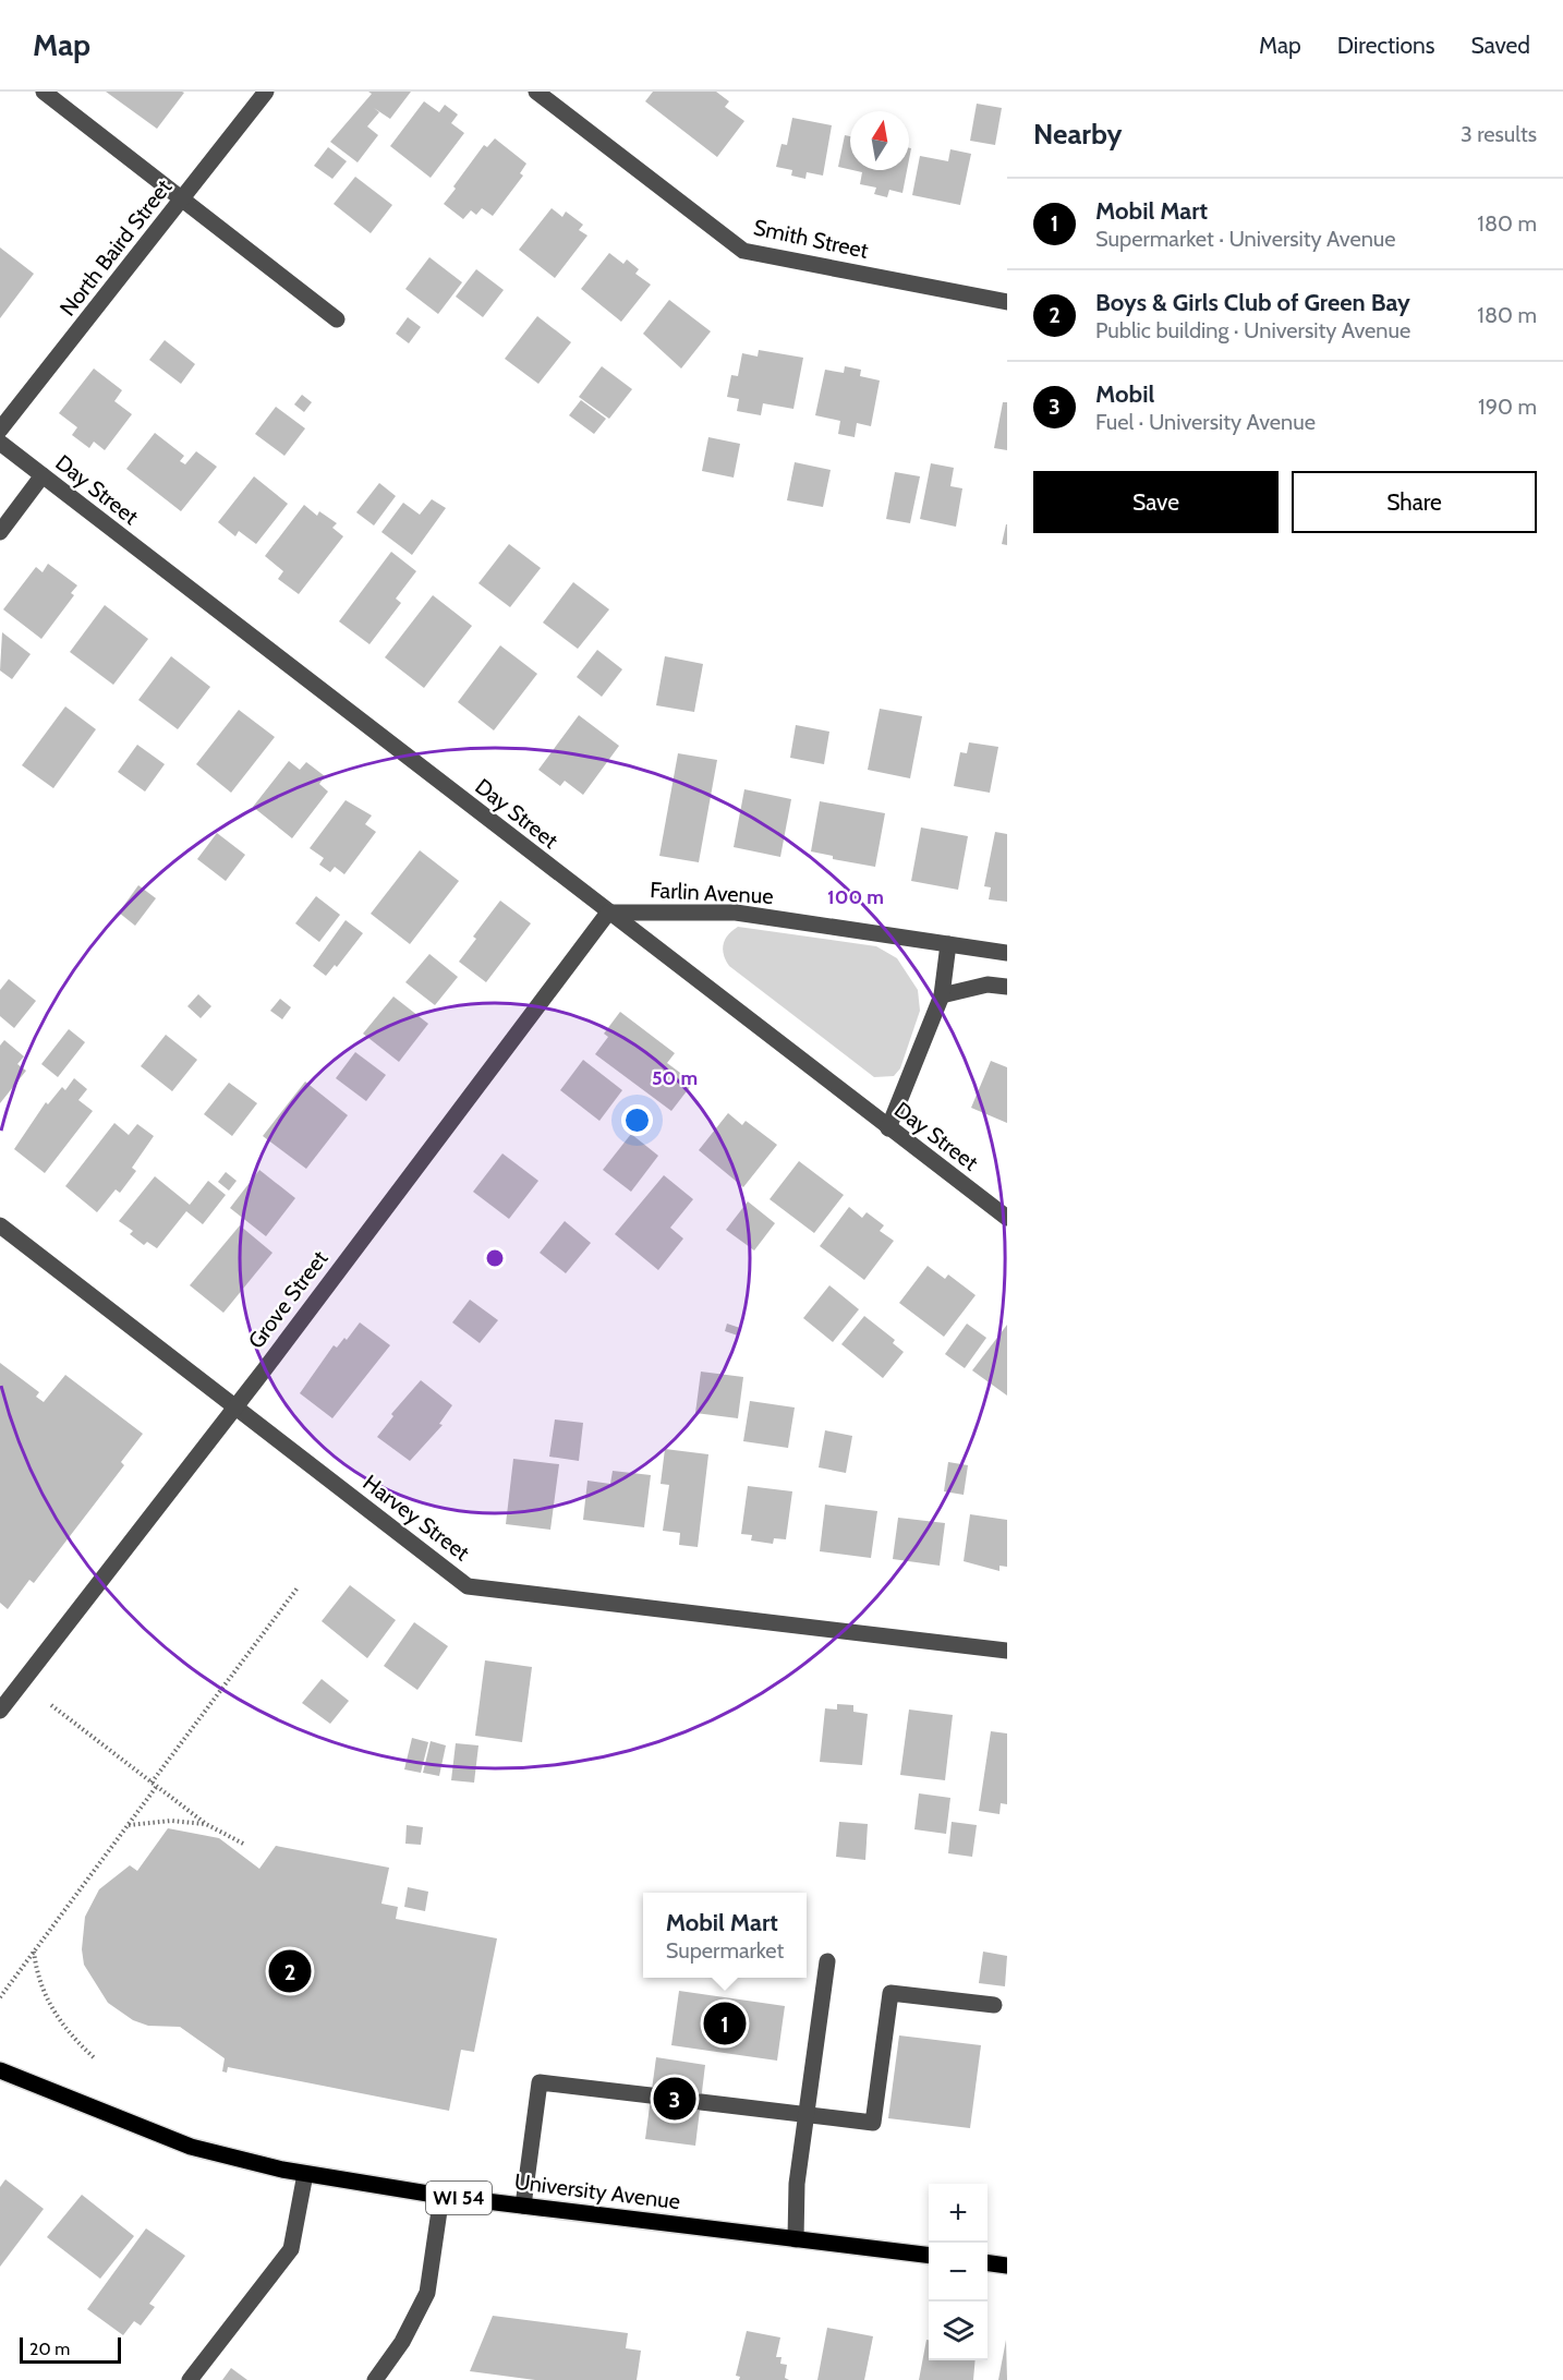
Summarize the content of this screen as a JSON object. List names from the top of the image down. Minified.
{"streets":{"main road":["University Avenue","WI 54"],"street":["Smith Street","North Baird Street","Day Street","Farlin Avenue","Grove Street","Harvey Street"]},"crossings":[["Day Street","Farlin Avenue"],["Day Street","Grove Street"],["Farlin Avenue","Grove Street"],["Grove Street","Harvey Street"]],"scale_bar":"20 m","north":"top","page":{"header":"Map","nav":["Map","Directions","Saved"],"heading":["Nearby","3 results"],"list":[{"mark":"1","name":"Mobil Mart","note":"Supermarket · University Avenue","value":"180 m"},{"mark":"2","name":"Boys & Girls Club of Green Bay","note":"Public building · University Avenue","value":"180 m"},{"mark":"3","name":"Mobil","note":"Fuel · University Avenue","value":"190 m"}],"buttons":["Save","Share"],"popup":["Mobil Mart","Supermarket"],"pins":["2","1","3"],"map_buttons":["+","−"],"scale":"20 m"},"rings":["100 m","50 m"]}
